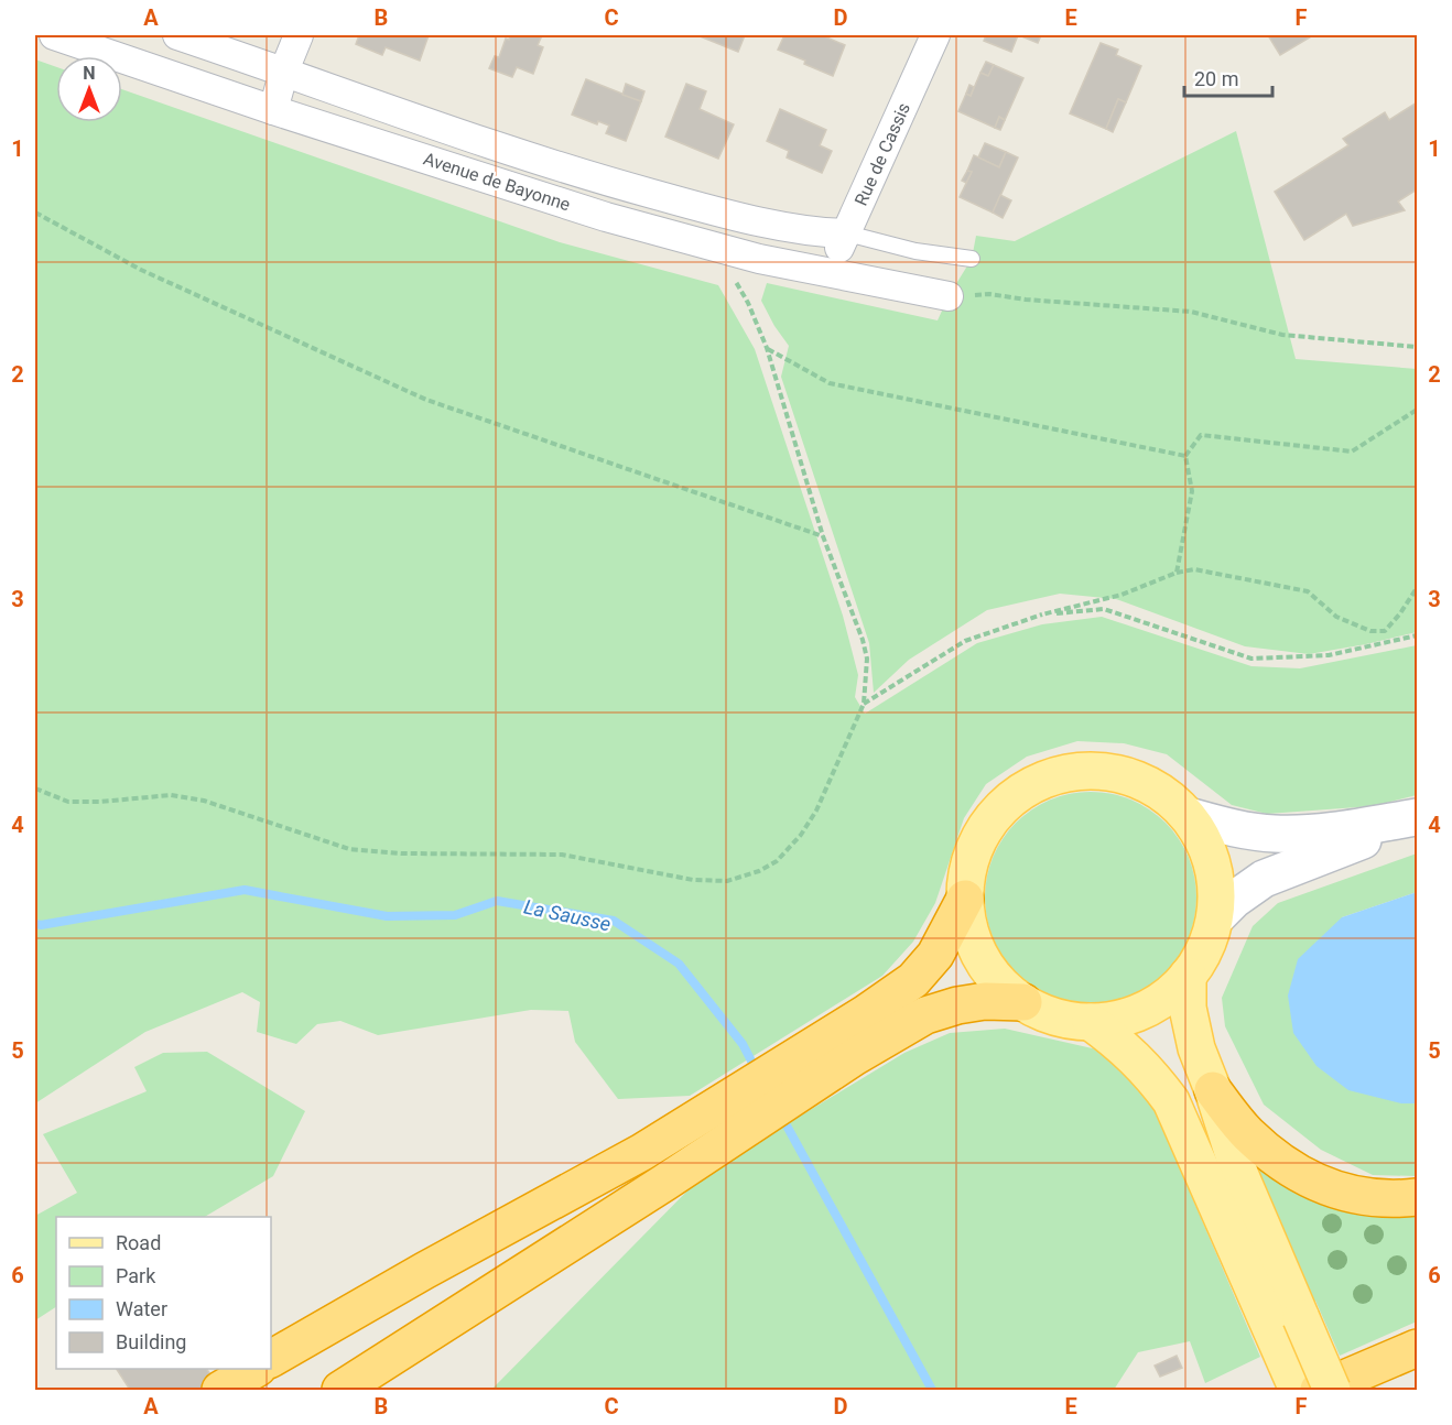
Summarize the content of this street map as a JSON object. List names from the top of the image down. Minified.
{"streets":{"street":["Rue de Cassis","Avenue de Bayonne"]},"crossings":[["Rue de Cassis","Avenue de Bayonne"]],"water":["La Sausse"],"legend":["Road","Park","Water","Building"],"scale_bar":"20 m","north":"top","grid":{"columns":["A","B","C","D","E","F"],"rows":["1","2","3","4","5","6"]}}
